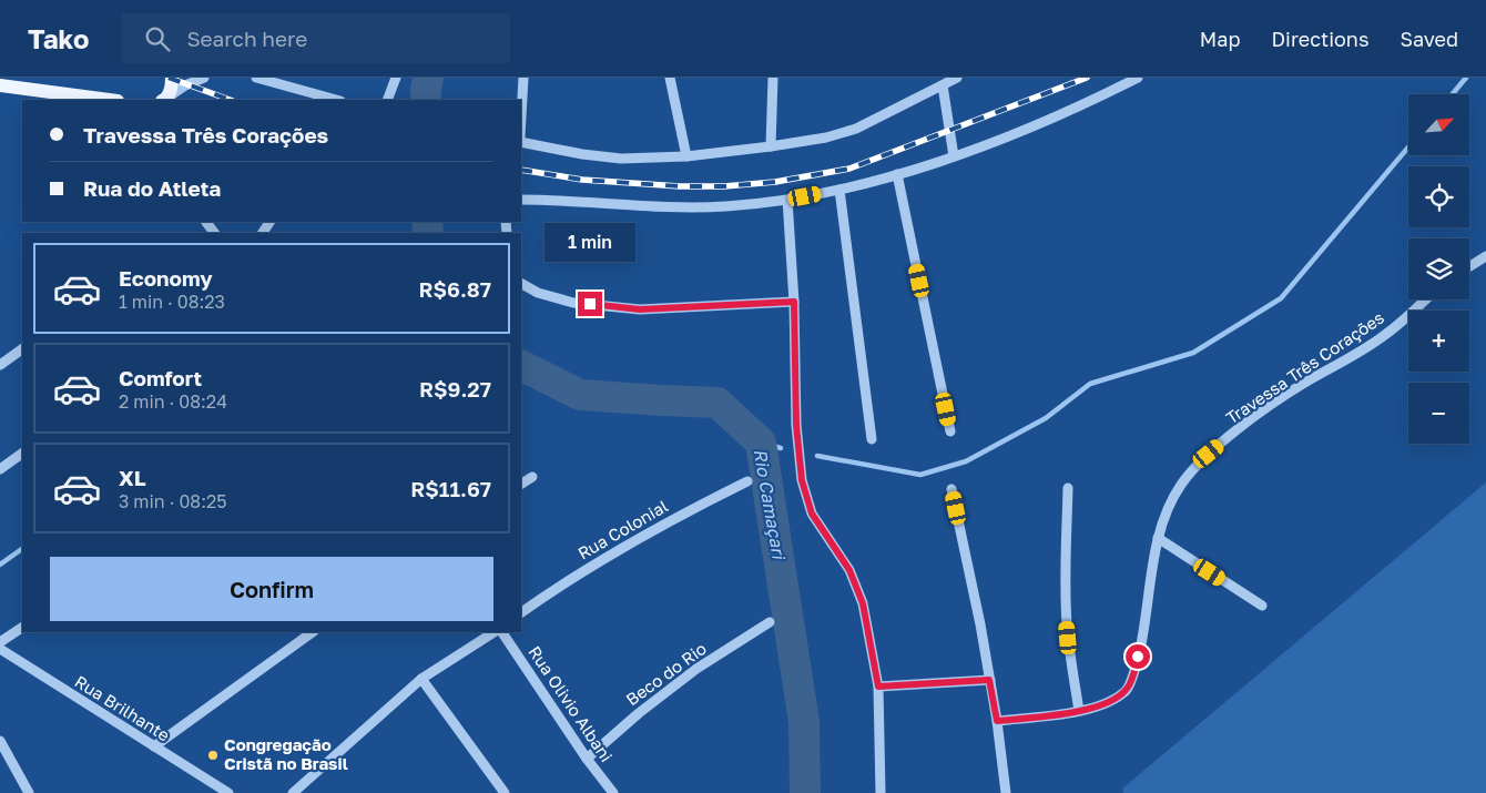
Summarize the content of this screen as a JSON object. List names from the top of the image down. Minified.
{"streets":{"street":["Travessa Três Corações","Rua Colonial","Beco do Rio","Rua Olivio Albani","Rua Brilhante"]},"crossings":[["Beco do Rio","Rua Olivio Albani"]],"water":["Rio Camaçari"],"places":["Congregação Cristã no Brasil"],"north":"top right","page":{"header":"Tako","search":"Search here","nav":["Map","Directions","Saved"],"map_buttons":["+","−"],"banner":["Travessa Três Corações","Rua do Atleta"],"bubble":"1 min","list":[{"name":"Economy","note":"1 min · 08:23","value":"R$6.87"},{"name":"Comfort","note":"2 min · 08:24","value":"R$9.27"},{"name":"XL","note":"3 min · 08:25","value":"R$11.67"}],"buttons":"Confirm"}}
